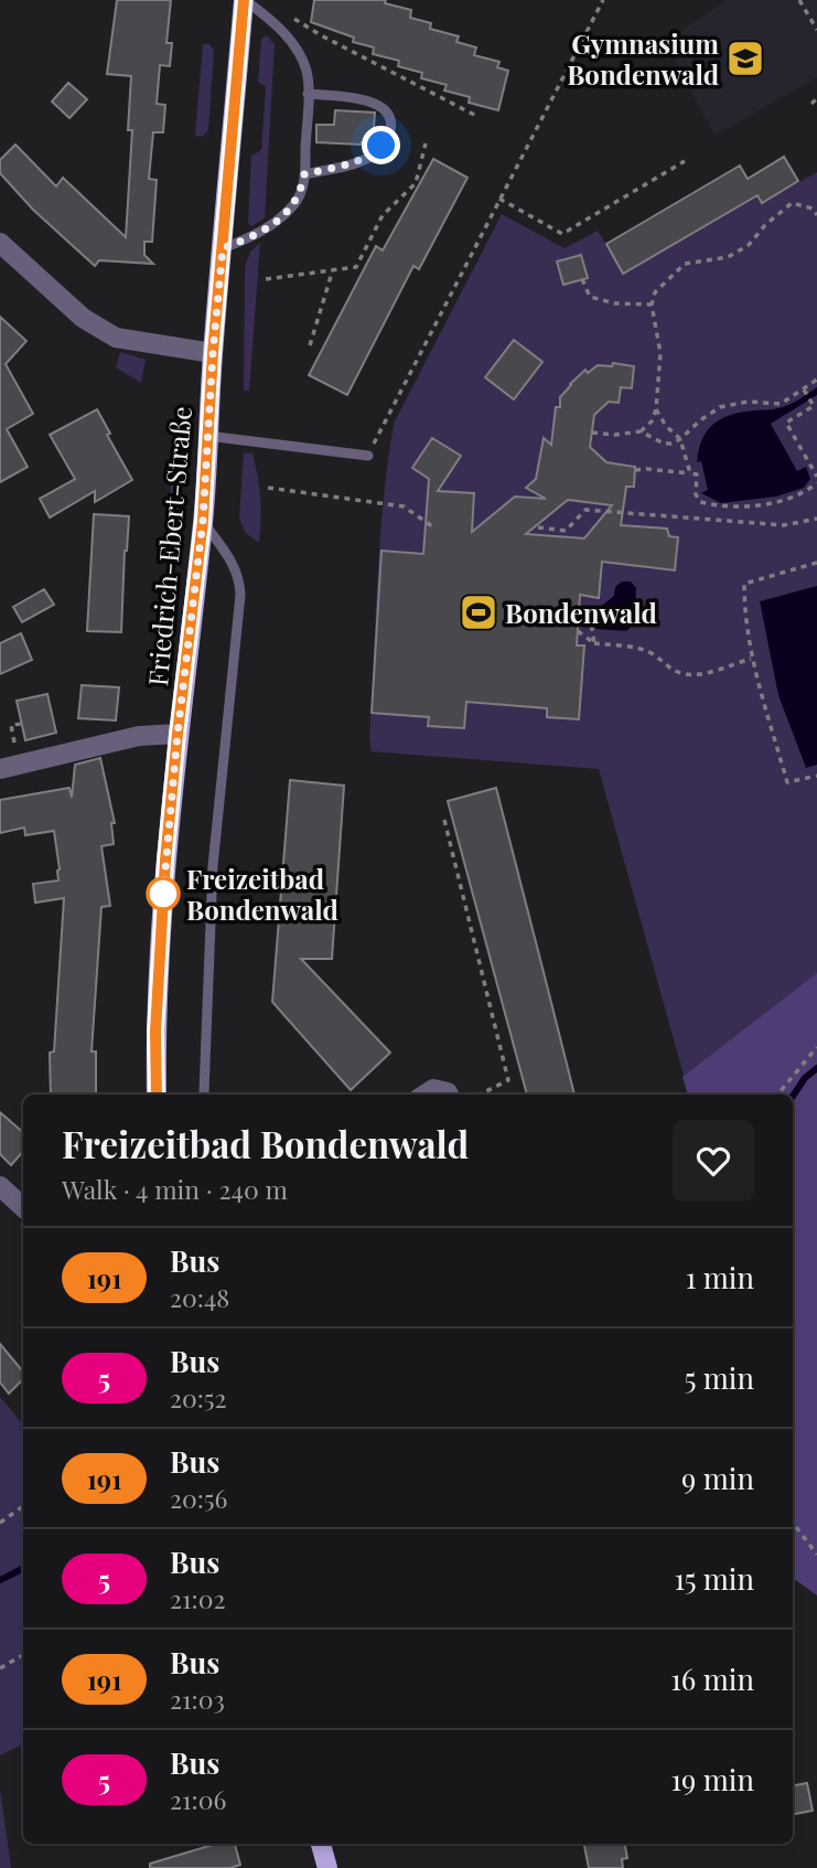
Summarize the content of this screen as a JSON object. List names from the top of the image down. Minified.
{"streets":{"main road":["Friedrich-Ebert-Straße"]},"places":{"school or university":["Gymnasium Bondenwald"],"sports":["Bondenwald"],"other":["Freizeitbad Bondenwald"]},"lines":["bus line 191"],"page":{"heading":["Freizeitbad Bondenwald","Walk · 4 min · 240 m"],"list":[{"mark":"191","name":"Bus","note":"20:48","value":"1 min"},{"mark":"5","name":"Bus","note":"20:52","value":"5 min"},{"mark":"191","name":"Bus","note":"20:56","value":"9 min"},{"mark":"5","name":"Bus","note":"21:02","value":"15 min"},{"mark":"191","name":"Bus","note":"21:03","value":"16 min"},{"mark":"5","name":"Bus","note":"21:06","value":"19 min"}]}}
